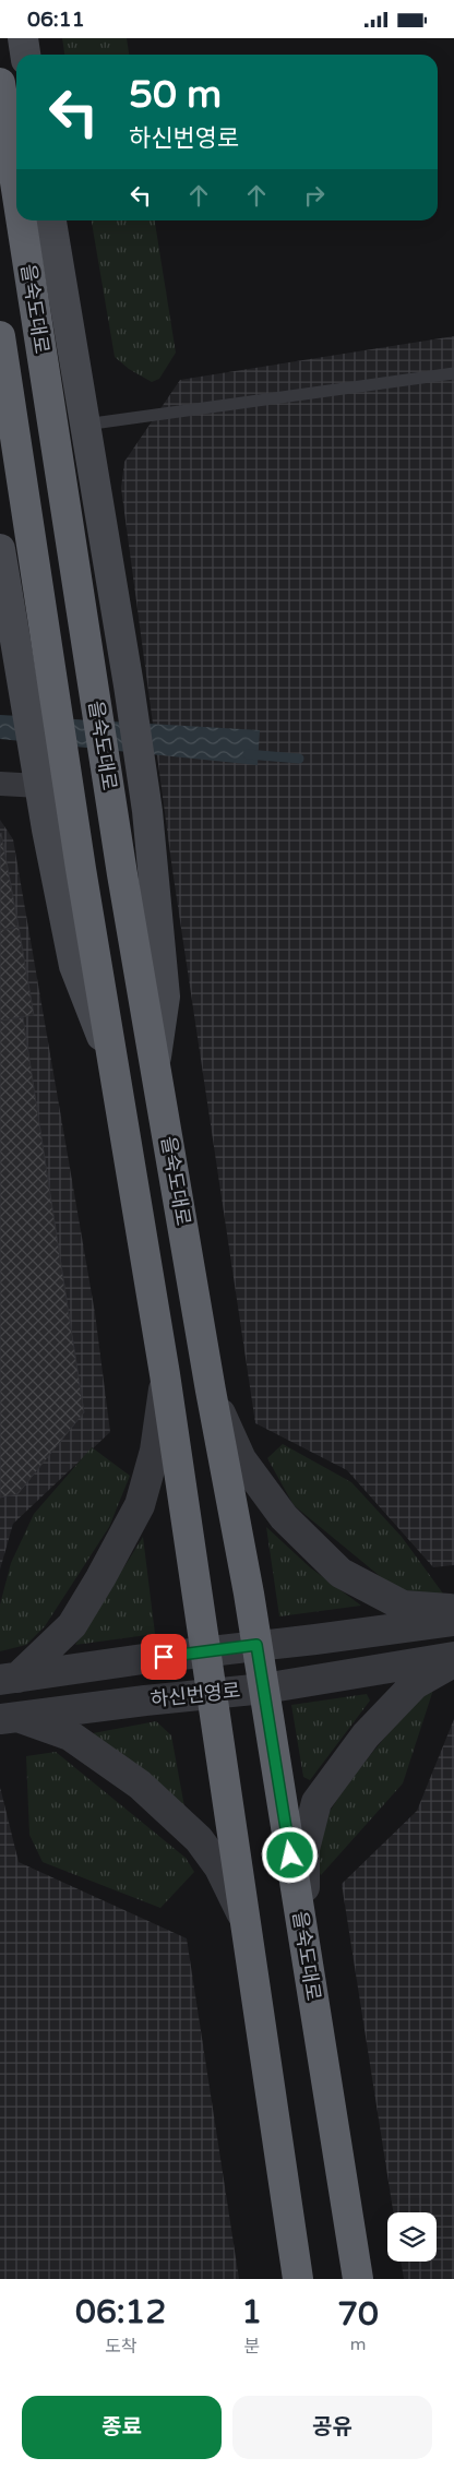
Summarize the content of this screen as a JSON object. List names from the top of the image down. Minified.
{"streets":{"highway":["을숙도대로"],"street":["하신번영로"]},"crossings":[["을숙도대로","하신번영로"]],"page":{"status":"06:11","turn":["50 m","하신번영로"],"eta":["06:12","도착","1","분","70","m"],"buttons":["종료","공유"]}}
